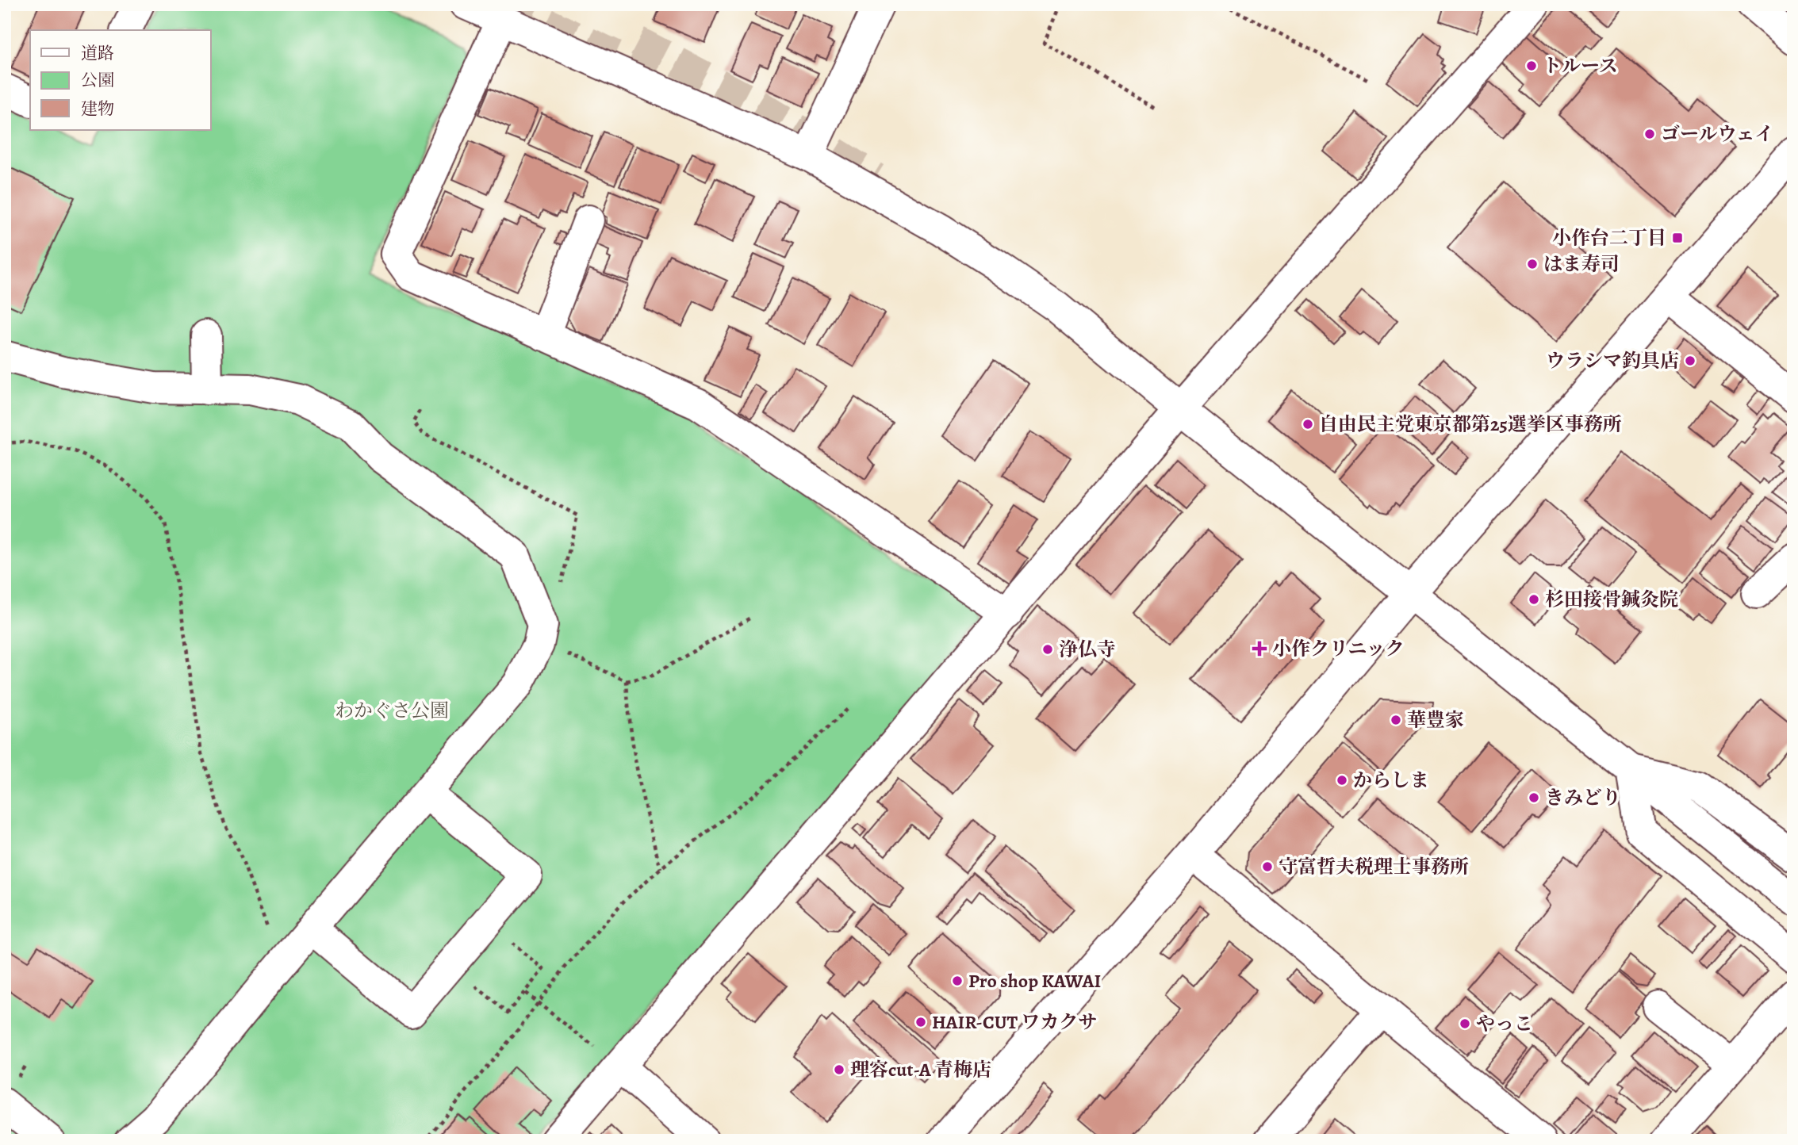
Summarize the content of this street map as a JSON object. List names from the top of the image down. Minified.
{"parks":["わかぐさ公園"],"places":{"other":["トルース","ゴールウェイ","はま寿司","ウラシマ釣具店","自由民主党東京都第25選挙区事務所","杉田接骨鍼灸院","浄仏寺","華豊家","からしま","きみどり","守富哲夫税理士事務所","Pro shop KAWAI","HAIR-CUT ワカクサ","やっこ","理容cut-A 青梅店"],"transit":["小作台二丁目"],"health":["小作クリニック"]},"legend":["道路","公園","建物"]}
